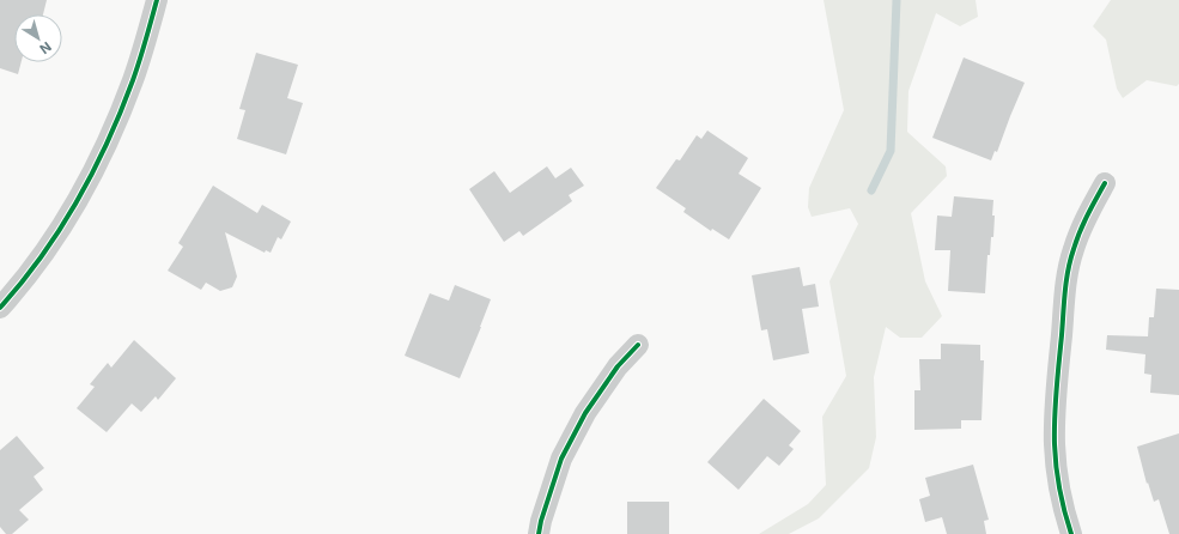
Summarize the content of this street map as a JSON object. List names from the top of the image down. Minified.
{"north":"bottom right"}
